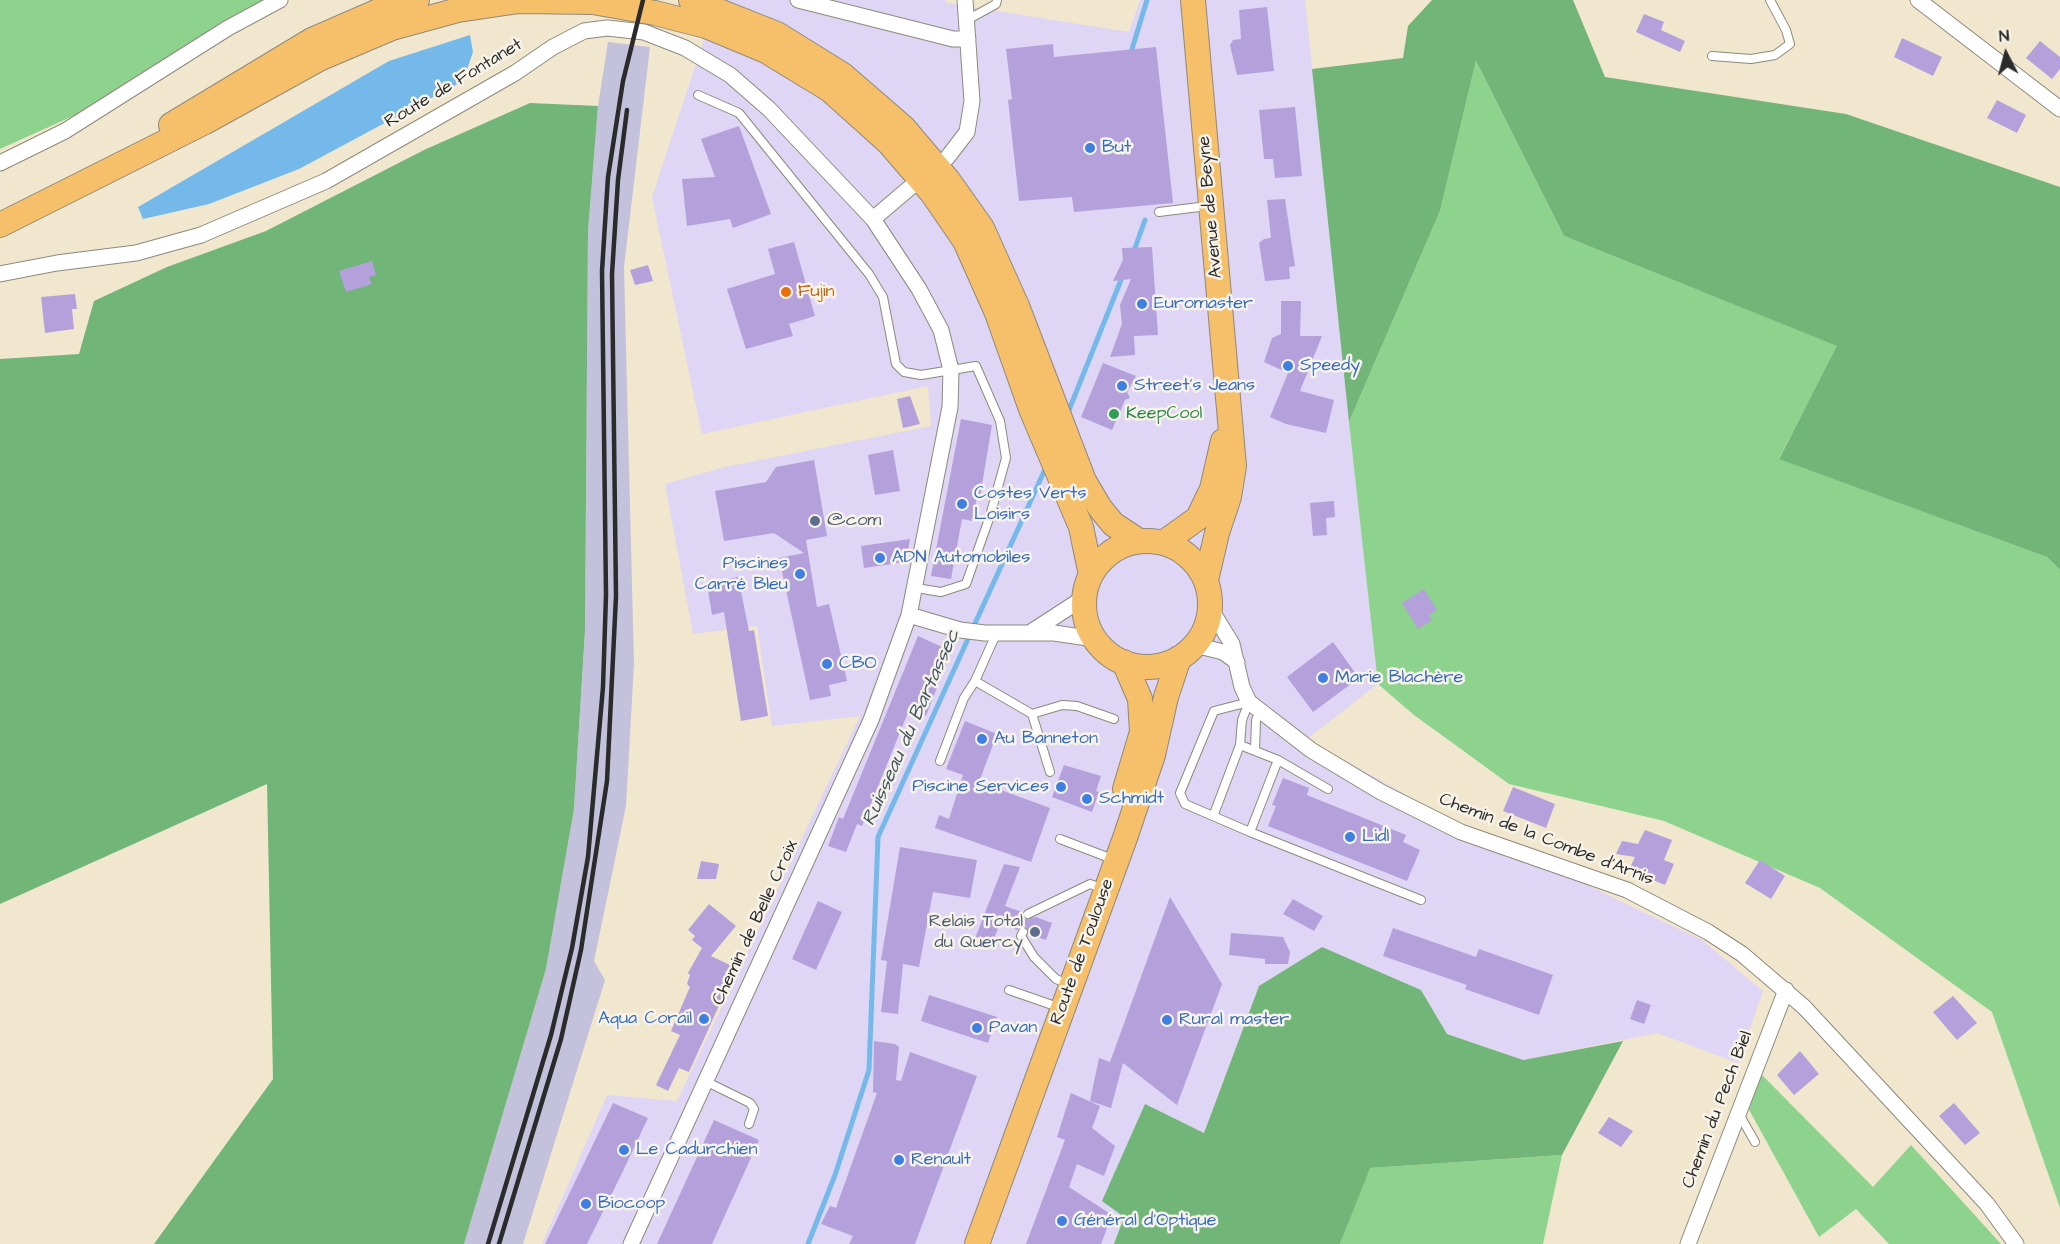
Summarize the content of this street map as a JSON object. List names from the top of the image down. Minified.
{"streets":{"main road":["Avenue de Beyne","Route de Toulouse"],"street":["Route de Fontanet","Chemin de la Combe d'Arnis","Chemin de Belle Croix","Chemin du Pech Biel"]},"crossings":[["Route de Fontanet","Chemin de Belle Croix"],["Avenue de Beyne","Route de Toulouse"],["Chemin de la Combe d'Arnis","Chemin du Pech Biel"]],"water":["Ruisseau du Bartassec"],"places":["But","Fujin","Euromaster","Speedy","Street's Jeans","KeepCool","Costes Verts Loisirs","@com","ADN Automobiles","Piscines Carré Bleu","CBO","Marie Blachère","Au Banneton","Piscine Services","Schmidt","Lidl","Relais Total du Quercy","Aqua Corail","Rural master","Pavan","Le Cadurchien","Renault","Biocoop","Général d'Optique"],"north":"top"}
